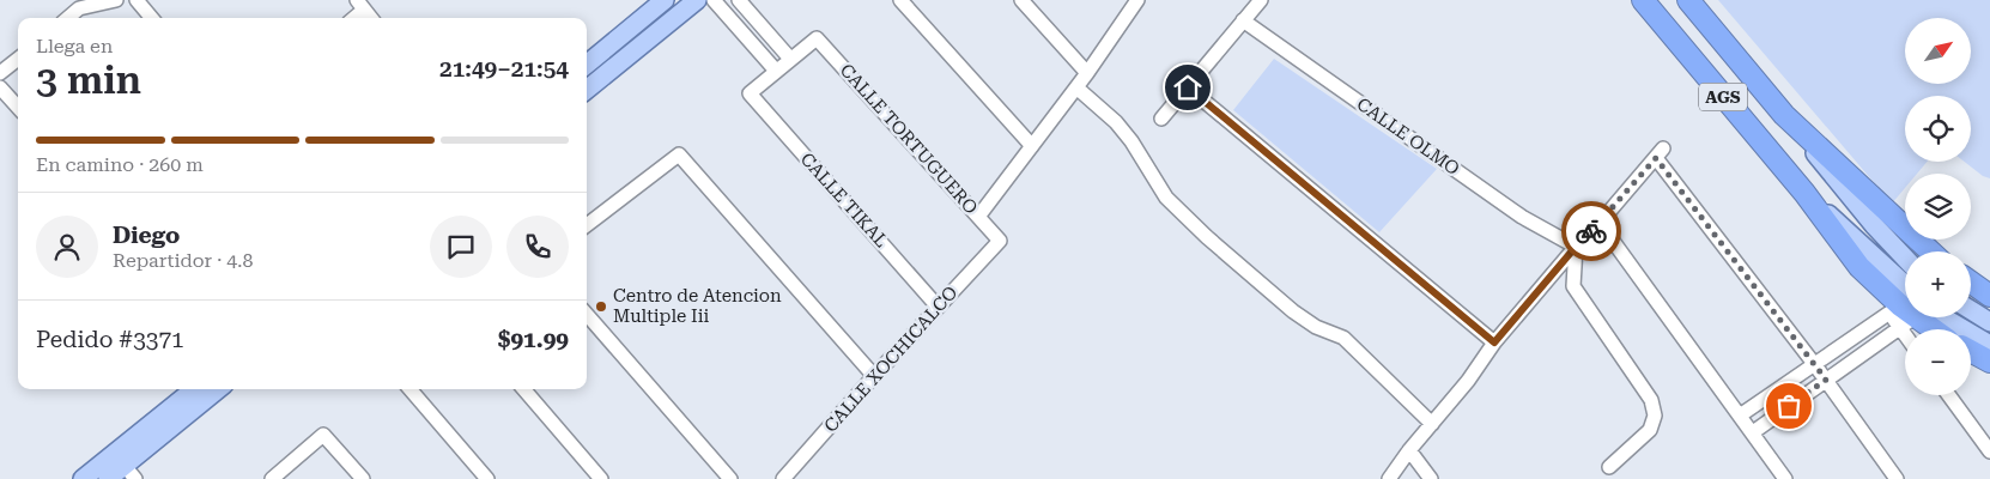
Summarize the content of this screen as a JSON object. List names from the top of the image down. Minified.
{"streets":{"highway":["AGS"],"street":["CALLE OLMO","CALLE TORTUGUERO","CALLE TIKAL","CALLE XOCHICALCO"]},"crossings":[["CALLE TORTUGUERO","CALLE XOCHICALCO"],["CALLE TIKAL","CALLE XOCHICALCO"]],"places":["Centro de Atencion Multiple Iii"],"north":"top right","page":{"map_buttons":["+","−"],"heading":["3 min","Llega en","21:49–21:54"],"panel":["Diego","Repartidor · 4.8","Pedido #3371","$91.99"],"bar":"En camino · 260 m"}}
